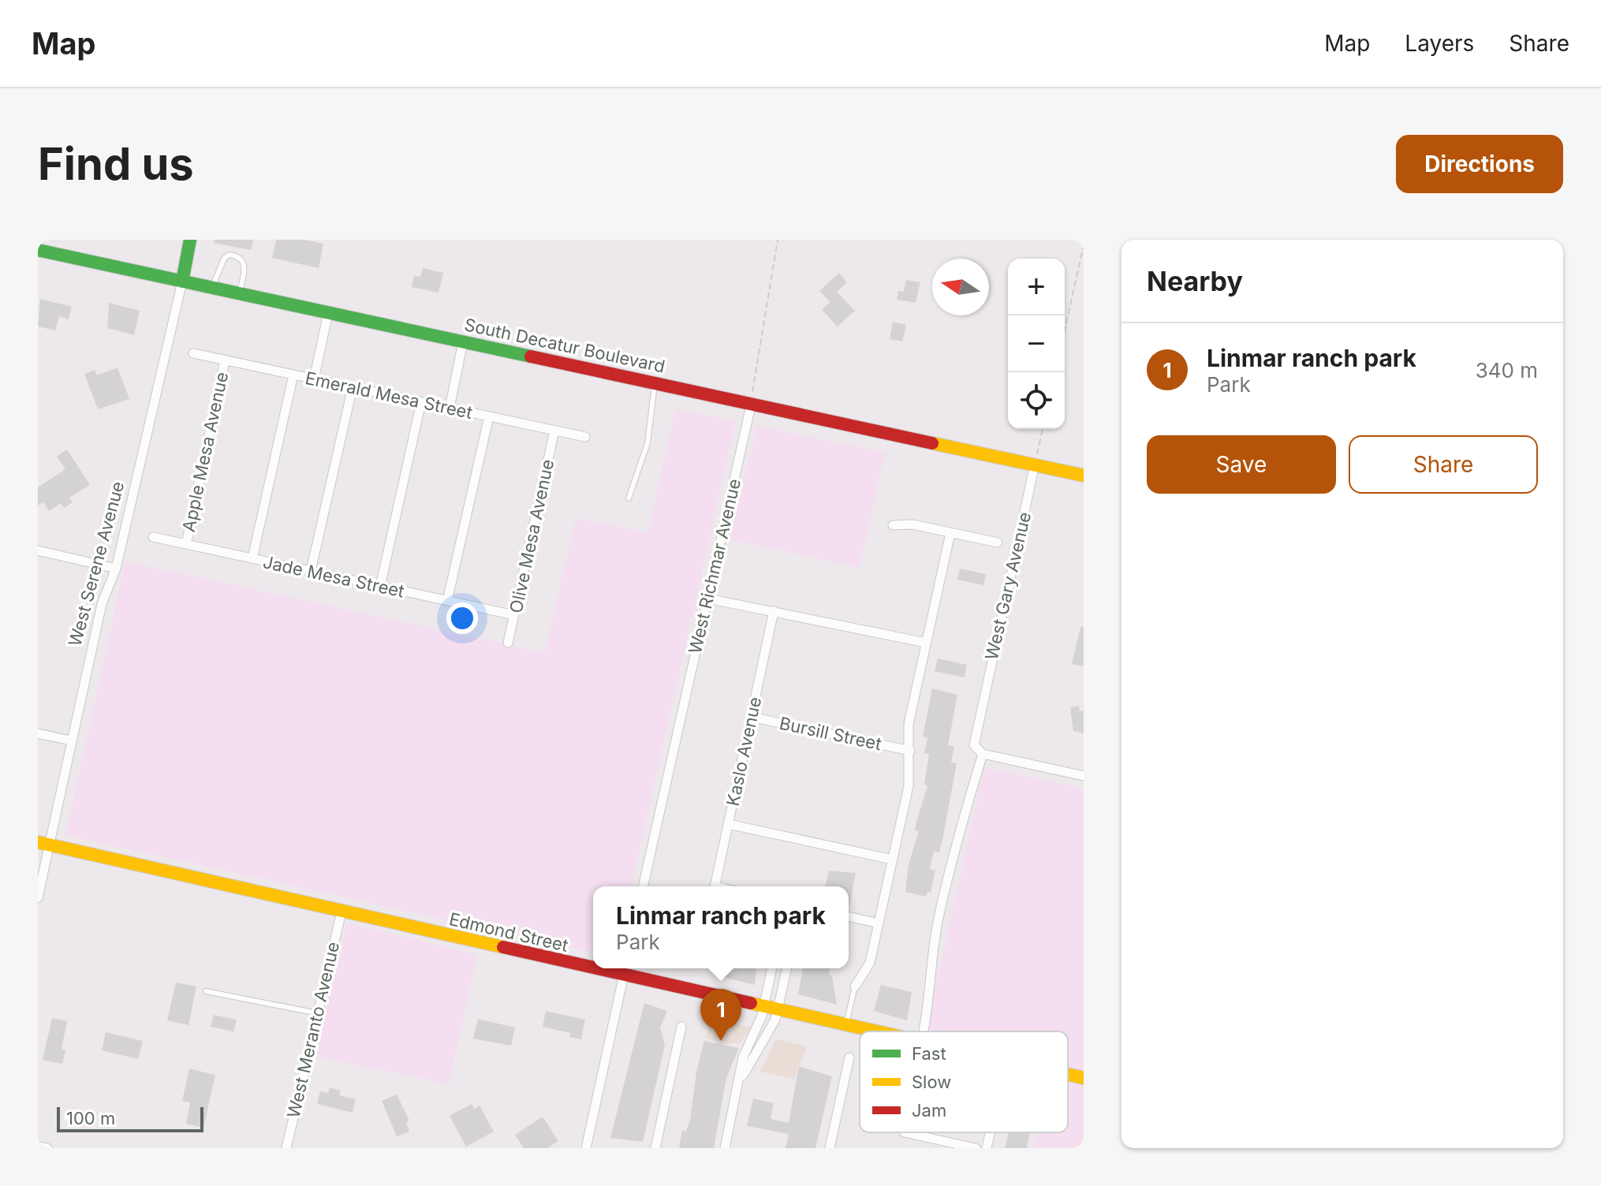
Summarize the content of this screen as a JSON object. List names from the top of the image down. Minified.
{"streets":{"street":["South Decatur Boulevard","Emerald Mesa Street","Apple Mesa Avenue","Olive Mesa Avenue","West Serene Avenue","West Richmar Avenue","Jade Mesa Street","West Gary Avenue","Bursill Street","Kaslo Avenue","Edmond Street","West Meranto Avenue"]},"crossings":[["South Decatur Boulevard","West Serene Avenue"],["South Decatur Boulevard","West Richmar Avenue"],["South Decatur Boulevard","West Gary Avenue"],["Emerald Mesa Street","Apple Mesa Avenue"],["Emerald Mesa Street","Olive Mesa Avenue"],["Apple Mesa Avenue","Jade Mesa Street"],["Olive Mesa Avenue","Jade Mesa Street"],["West Serene Avenue","Edmond Street"],["Bursill Street","Kaslo Avenue"],["Edmond Street","West Meranto Avenue"]],"legend":["Fast","Slow","Jam"],"scale_bar":"100 m","north":"left","page":{"header":"Map","nav":["Map","Layers","Share"],"buttons":["Directions",["Save","Share"]],"title":"Find us","heading":"Nearby","map_buttons":["+","−"],"list":[{"mark":"1","name":"Linmar ranch park","note":"Park","value":"340 m"}],"popup":["Linmar ranch park","Park"],"pins":"1","scale":"100 m"}}
